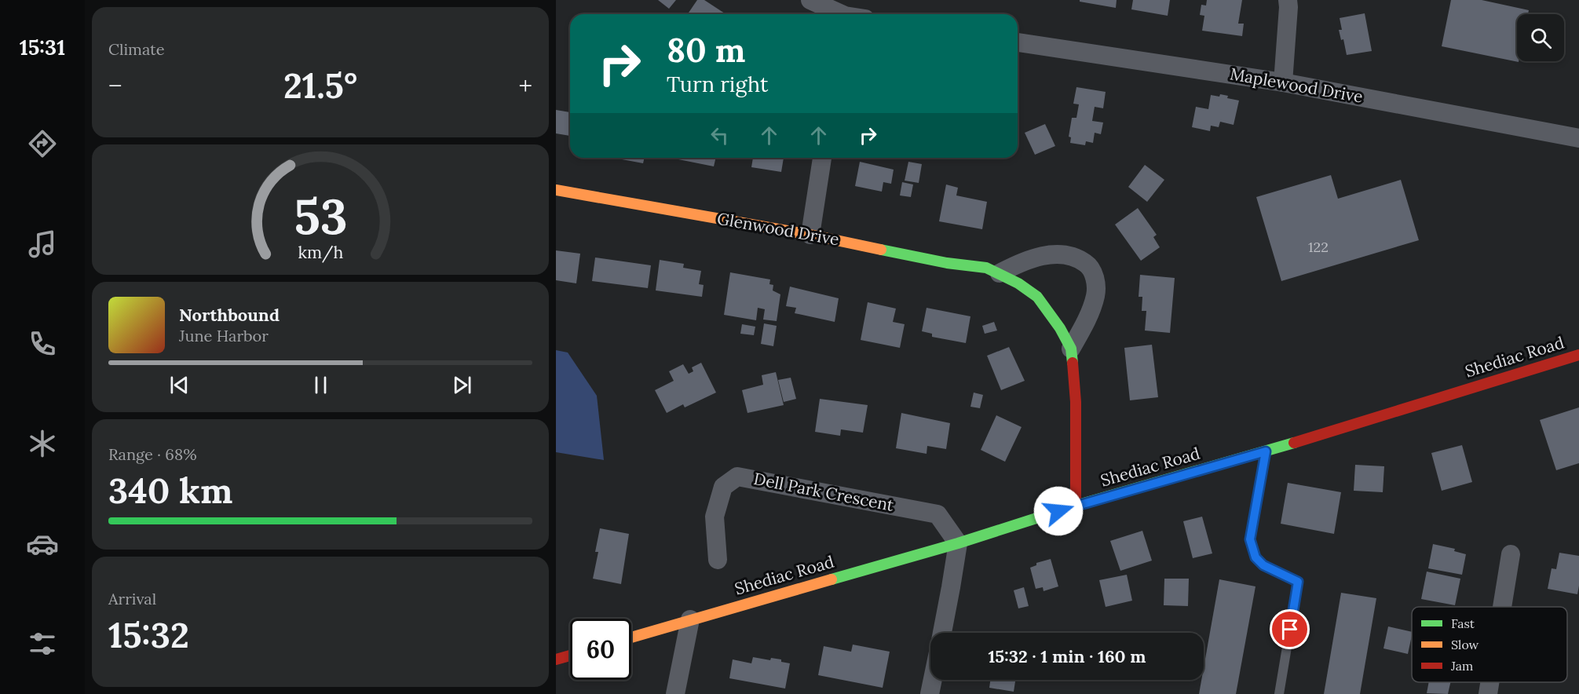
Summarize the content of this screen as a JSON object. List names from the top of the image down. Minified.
{"streets":{"main road":["Glenwood Drive","Shediac Road"],"street":["Maplewood Drive","Dell Park Crescent"]},"crossings":[["Glenwood Drive","Shediac Road"],["Shediac Road","Dell Park Crescent"]],"house_numbers":["122"],"legend":["Fast","Slow","Jam"],"page":{"tabs":"15:31","tile":["Climate",["Range · 68%","340 km"],["Arrival","15:32"]],"turn":["80 m","Turn right"],"heat":["−","21.5°","+"],"song":["Northbound","June Harbor"],"limit":"60","trip":"15:32 · 1 min · 160 m","gauge":["53","km/h"]}}
